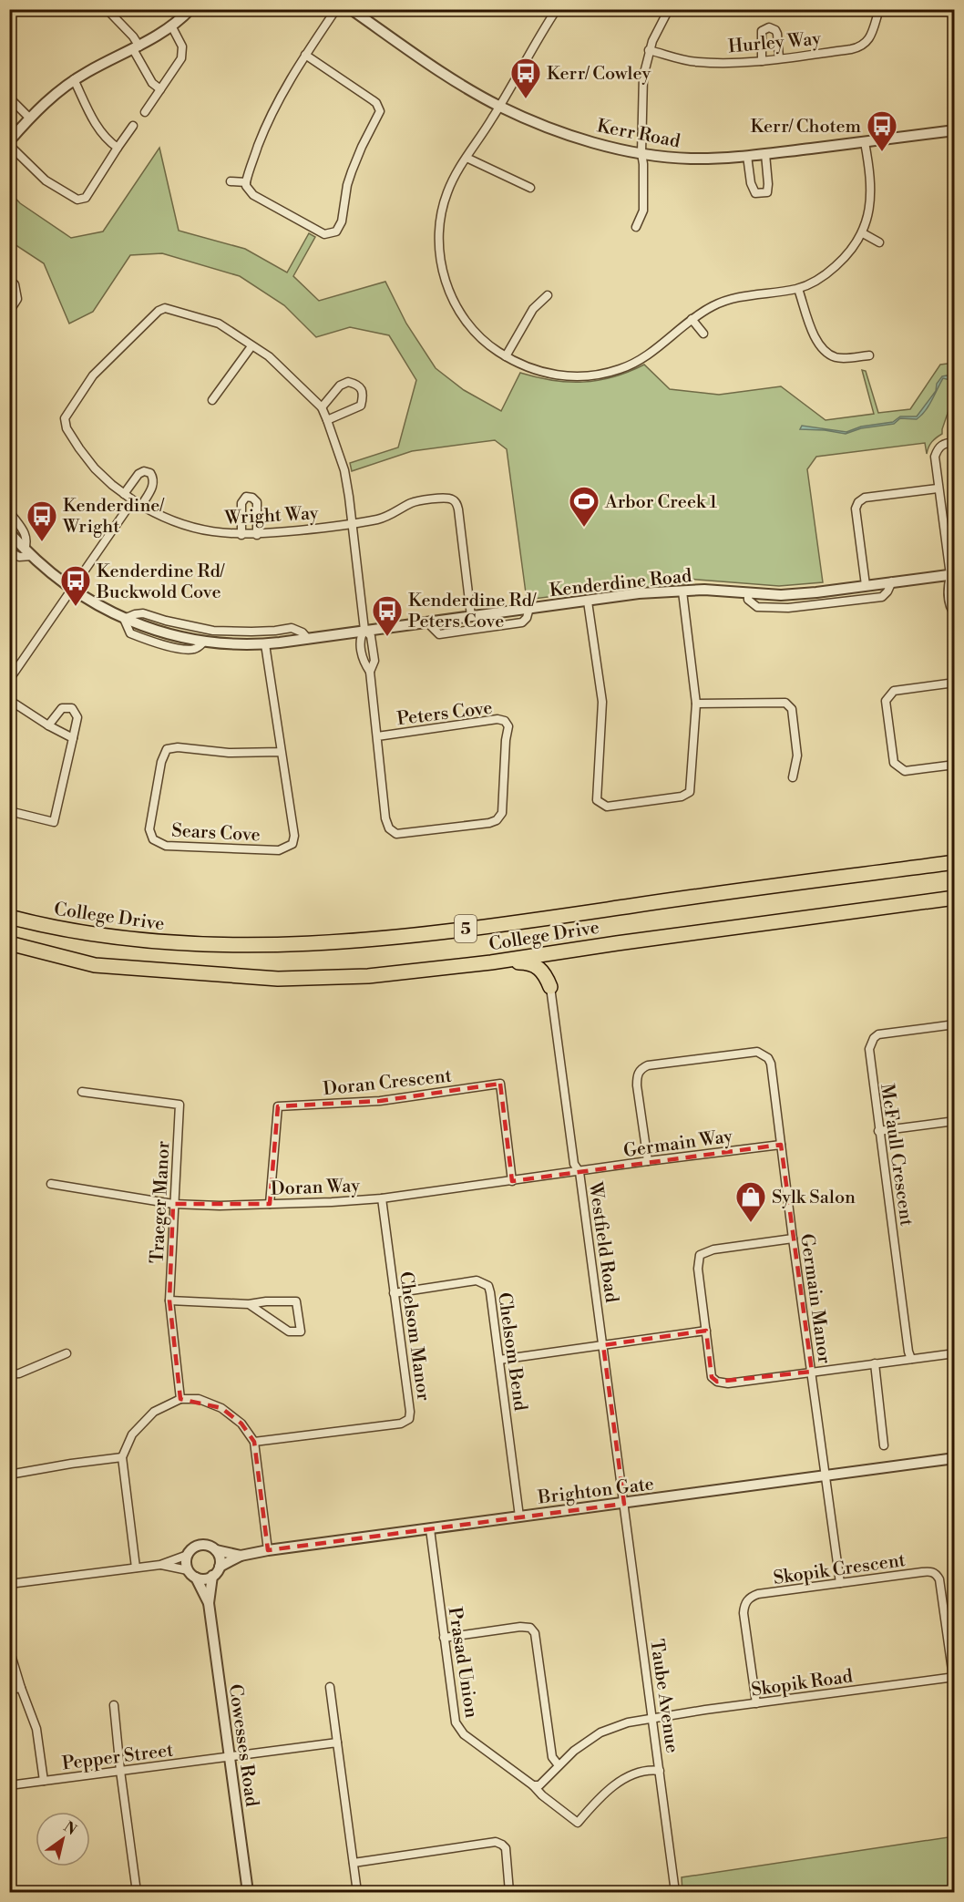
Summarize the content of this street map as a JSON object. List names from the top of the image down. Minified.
{"streets":{"highway":["College Drive","5"],"street":["Hurley Way","Kerr Road","Wright Way","Kenderdine Road","Peters Cove","Sears Cove","Doran Crescent","Germain Way","McFaull Crescent","Doran Way","Traeger Manor","Westfield Road","Germain Manor","Chelsom Manor","Chelsom Bend","Brighton Gate","Skopik Crescent","Prasad Union","Skopik Road","Taube Avenue","Cowesses Road","Pepper Street"]},"crossings":[["Wright Way","Kenderdine Road"],["Wright Way","Peters Cove"],["Kenderdine Road","Peters Cove"],["Kenderdine Road","Sears Cove"],["Doran Crescent","Doran Way"],["Germain Way","Doran Way"],["Germain Way","Westfield Road"],["Germain Way","Germain Manor"],["Doran Way","Traeger Manor"],["Doran Way","Westfield Road"],["Doran Way","Chelsom Manor"],["Westfield Road","Brighton Gate"],["Westfield Road","Taube Avenue"],["Germain Manor","Brighton Gate"],["Germain Manor","Skopik Crescent"],["Chelsom Manor","Chelsom Bend"],["Chelsom Bend","Brighton Gate"],["Brighton Gate","Prasad Union"],["Brighton Gate","Taube Avenue"],["Brighton Gate","Cowesses Road"],["Skopik Crescent","Skopik Road"],["Prasad Union","Taube Avenue"],["Skopik Road","Taube Avenue"],["Cowesses Road","Pepper Street"]],"places":{"bus stop":["Kerr/ Cowley","Kerr/ Chotem","Kenderdine/ Wright","Kenderdine Rd/ Buckwold Cove","Kenderdine Rd/ Peters Cove"],"sports":["Arbor Creek 1"],"shop":["Sylk Salon"]},"north":"top right"}
